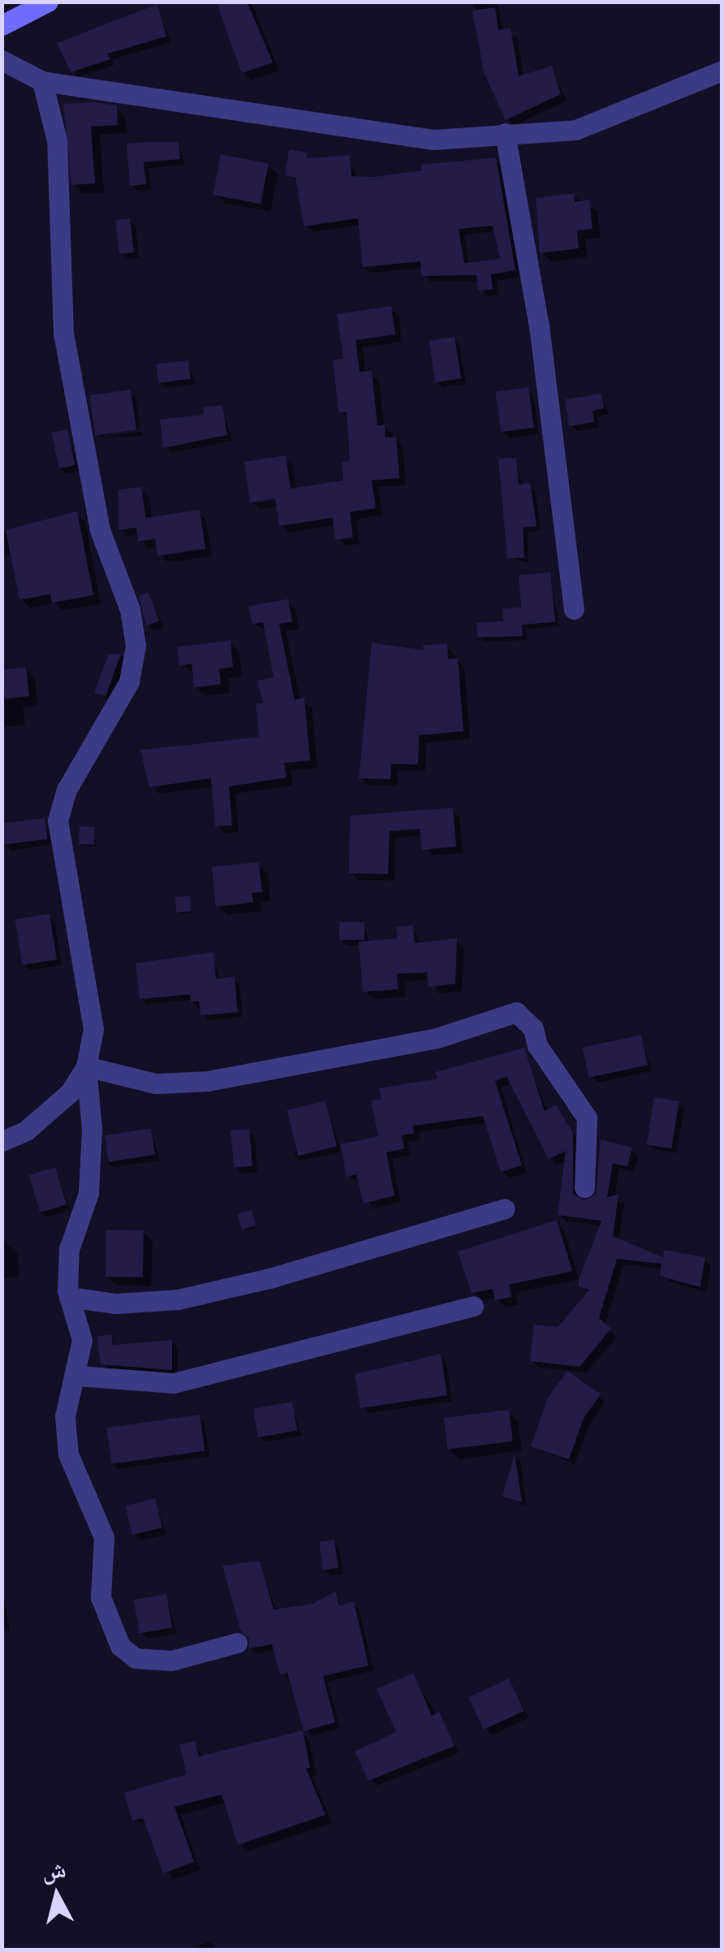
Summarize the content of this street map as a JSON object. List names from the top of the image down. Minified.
{"north":"top"}
